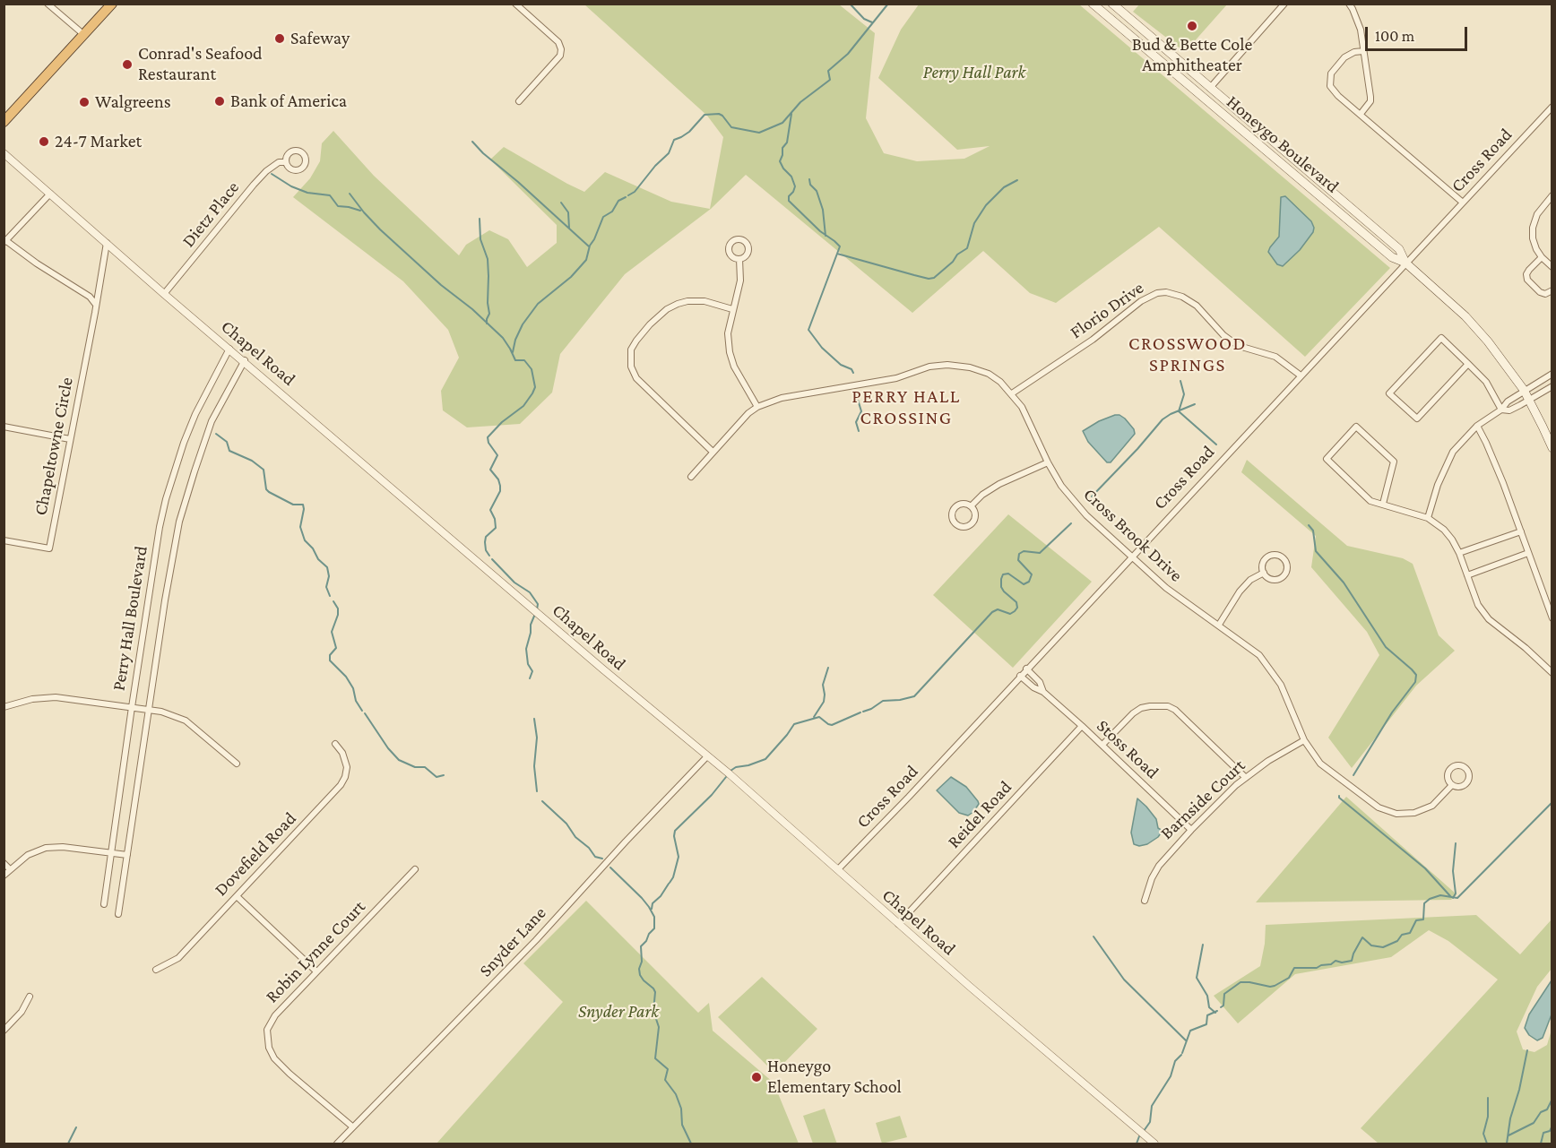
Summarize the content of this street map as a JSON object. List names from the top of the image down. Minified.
{"streets":{"main road":["Honeygo Boulevard"],"street":["Cross Road","Dietz Place","Florio Drive","Chapel Road","Chapeltowne Circle","Cross Brook Drive","Perry Hall Boulevard","Stoss Road","Barnside Court","Reidel Road","Dovefield Road","Snyder Lane","Robin Lynne Court"]},"crossings":[["Honeygo Boulevard","Cross Road"],["Cross Road","Florio Drive"],["Cross Road","Chapel Road"],["Cross Road","Cross Brook Drive"],["Cross Road","Stoss Road"],["Dietz Place","Chapel Road"],["Florio Drive","Cross Brook Drive"],["Chapel Road","Chapeltowne Circle"],["Chapel Road","Perry Hall Boulevard"],["Chapel Road","Reidel Road"],["Chapel Road","Snyder Lane"],["Cross Brook Drive","Barnside Court"],["Stoss Road","Barnside Court"],["Stoss Road","Reidel Road"],["Snyder Lane","Robin Lynne Court"]],"districts":["CROSSWOOD SPRINGS","PERRY HALL CROSSING"],"parks":["Perry Hall Park","Snyder Park"],"places":["Bud & Bette Cole Amphitheater","Safeway","Conrad's Seafood Restaurant","Bank of America","Walgreens","24-7 Market","Honeygo Elementary School"],"scale_bar":"100 m"}
